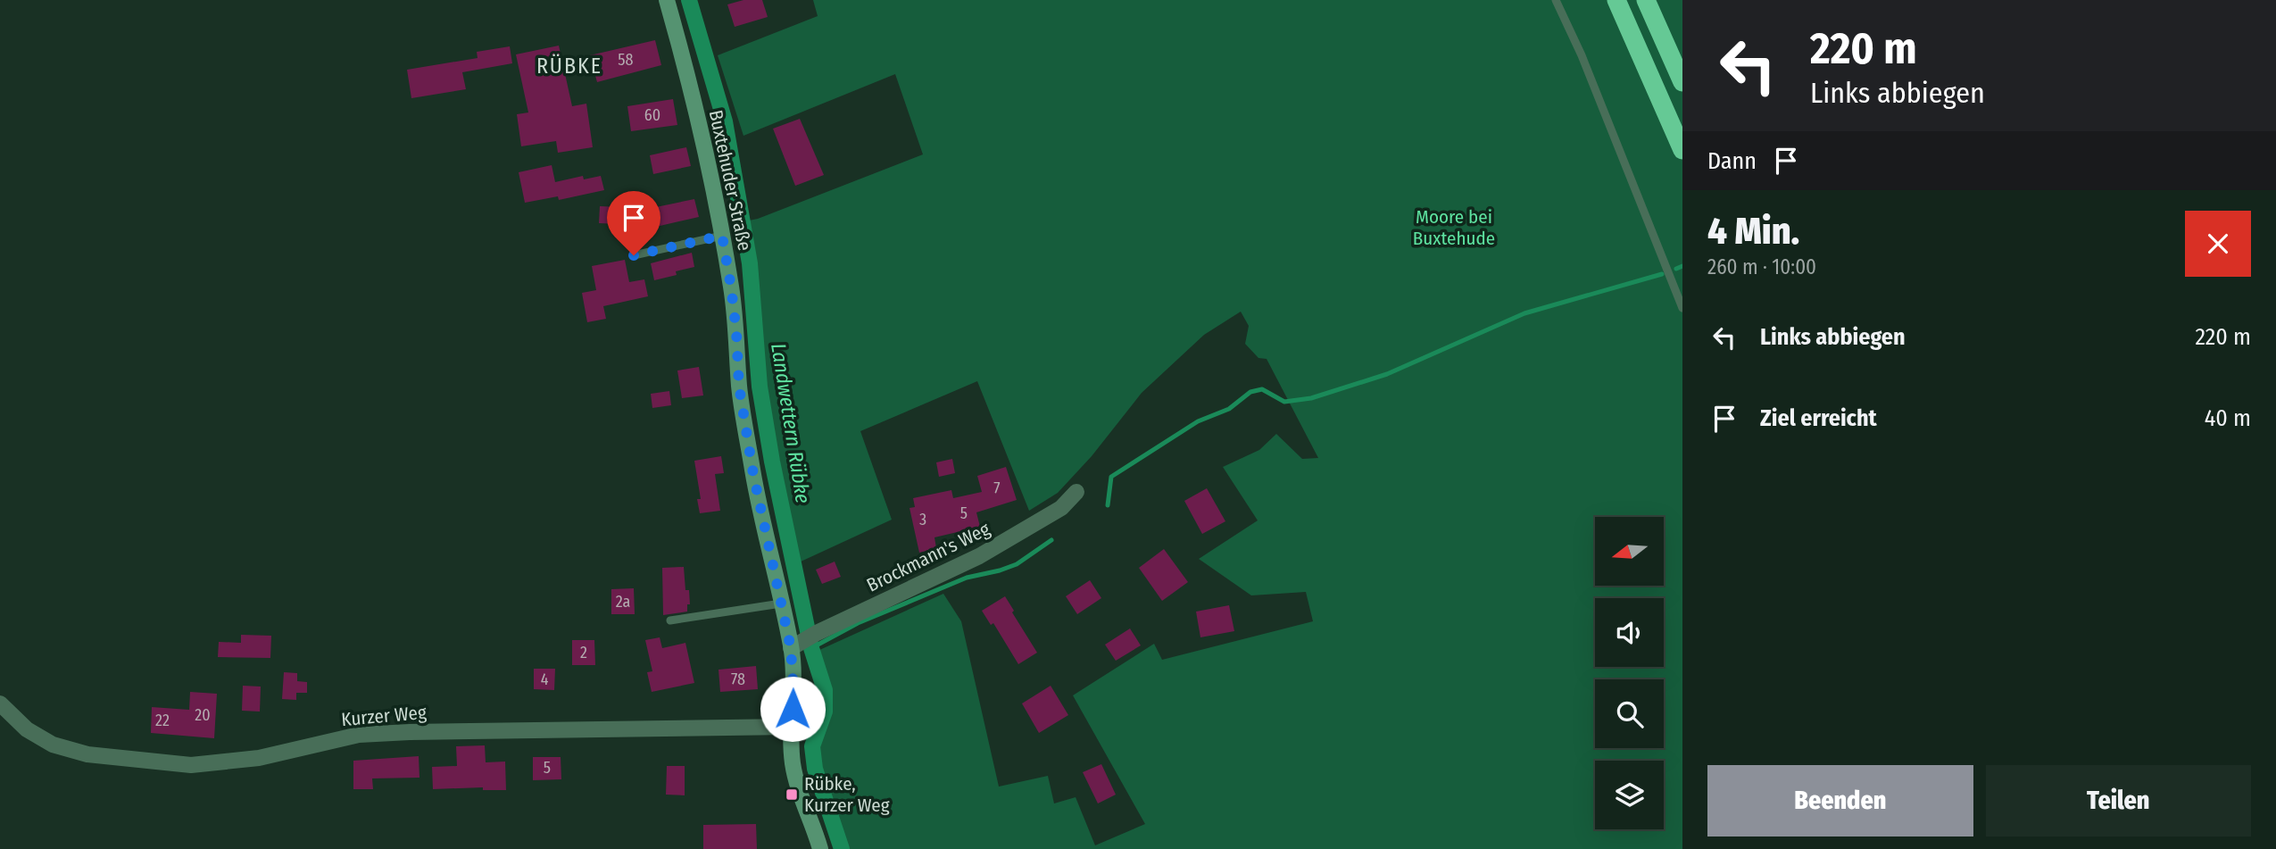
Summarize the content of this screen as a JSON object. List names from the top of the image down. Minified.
{"streets":{"street":["Buxtehuder Straße","Brockmann's Weg","Kurzer Weg"]},"crossings":[["Buxtehuder Straße","Brockmann's Weg"],["Buxtehuder Straße","Kurzer Weg"]],"districts":["RÜBKE"],"water":["Landwettern Rübke"],"parks":["Moore bei Buxtehude"],"places":{"transit":["Rübke, Kurzer Weg"]},"house_numbers":["58","60","7","5","3","2a","2","4","78","20","22","5"],"north":"left","page":{"turn":["220 m","Links abbiegen"],"then":"Dann","heading":["4 Min.","260 m · 10:00"],"list":[{"name":"Links abbiegen","value":"220 m"},{"name":"Ziel erreicht","value":"40 m"}],"buttons":["Beenden","Teilen"]}}
